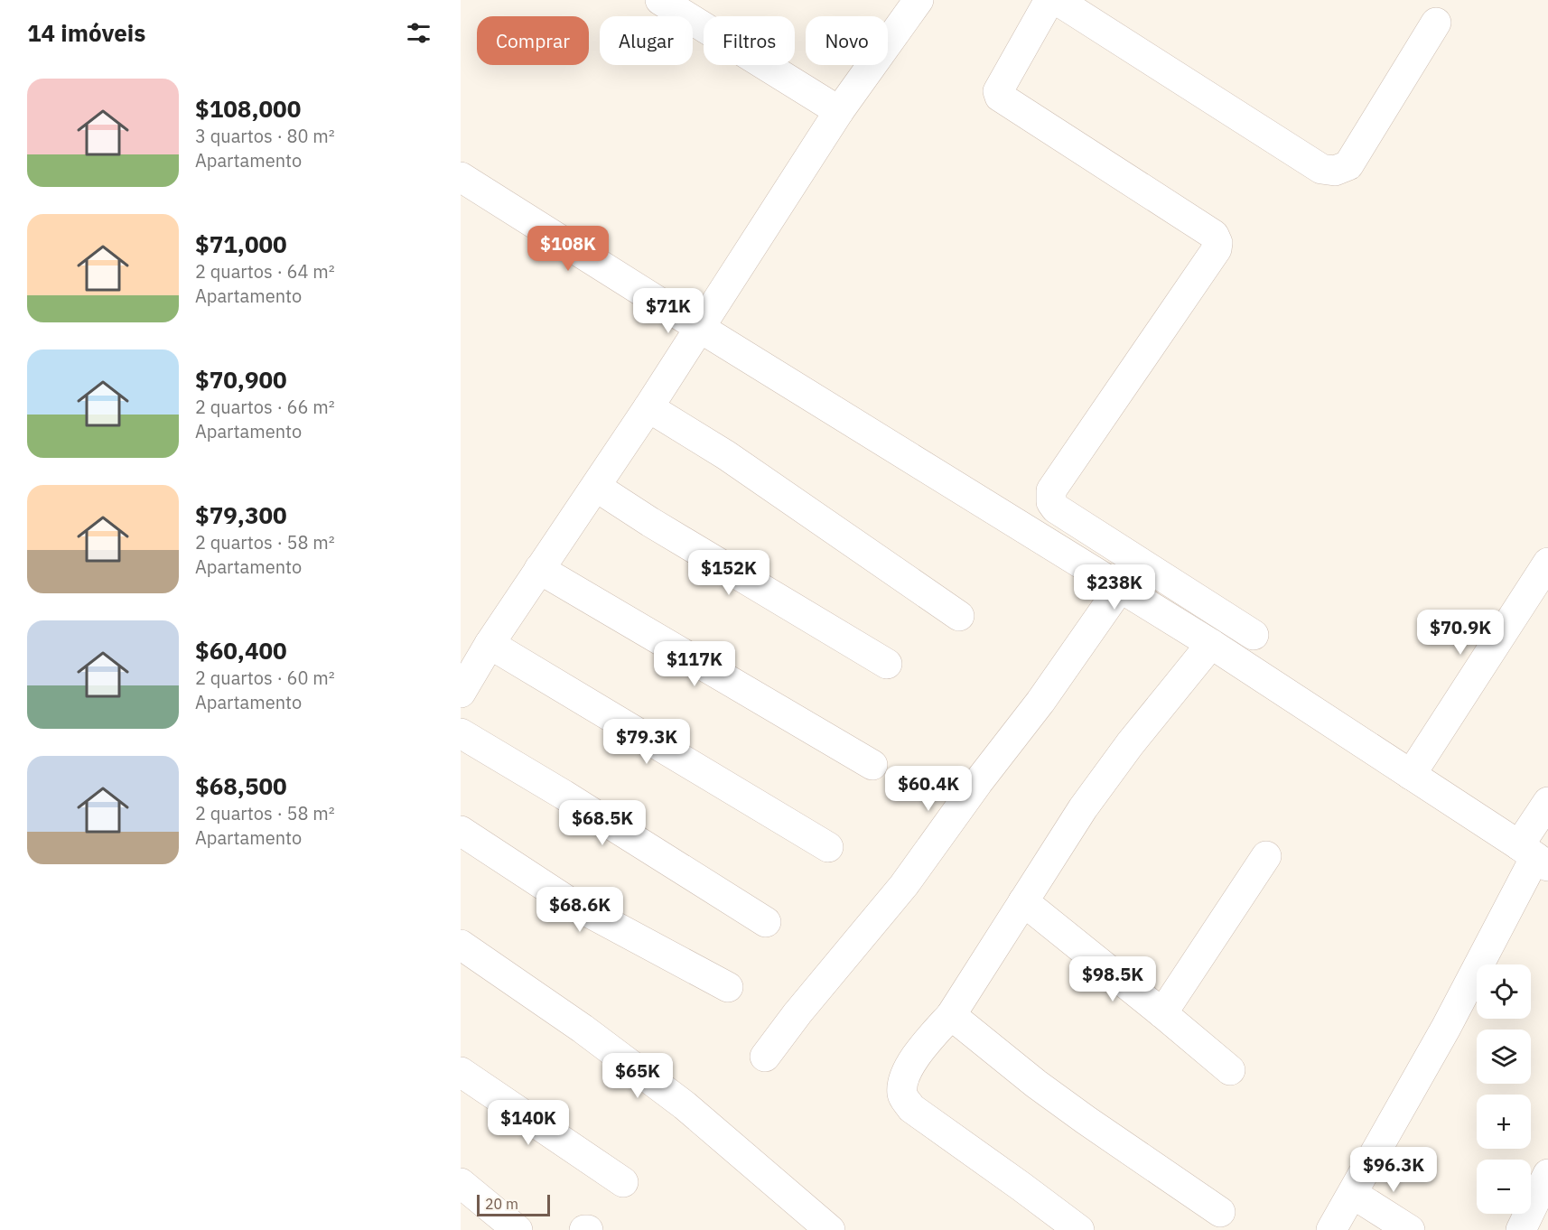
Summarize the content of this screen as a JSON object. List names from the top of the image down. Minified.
{"scale_bar":"20 m","page":{"heading":"14 imóveis","chip":["Comprar","Alugar","Filtros","Novo"],"list":[{"name":"$108,000","note":"3 quartos · 80 m² · Apartamento"},{"name":"$71,000","note":"2 quartos · 64 m² · Apartamento"},{"name":"$70,900","note":"2 quartos · 66 m² · Apartamento"},{"name":"$79,300","note":"2 quartos · 58 m² · Apartamento"},{"name":"$60,400","note":"2 quartos · 60 m² · Apartamento"},{"name":"$68,500","note":"2 quartos · 58 m² · Apartamento"}],"price":["$108K","$71K","$152K","$238K","$70.9K","$117K","$79.3K","$60.4K","$68.5K","$68.6K","$98.5K","$65K","$140K","$96.3K"],"map_buttons":["+","−"],"scale":"20 m"}}
